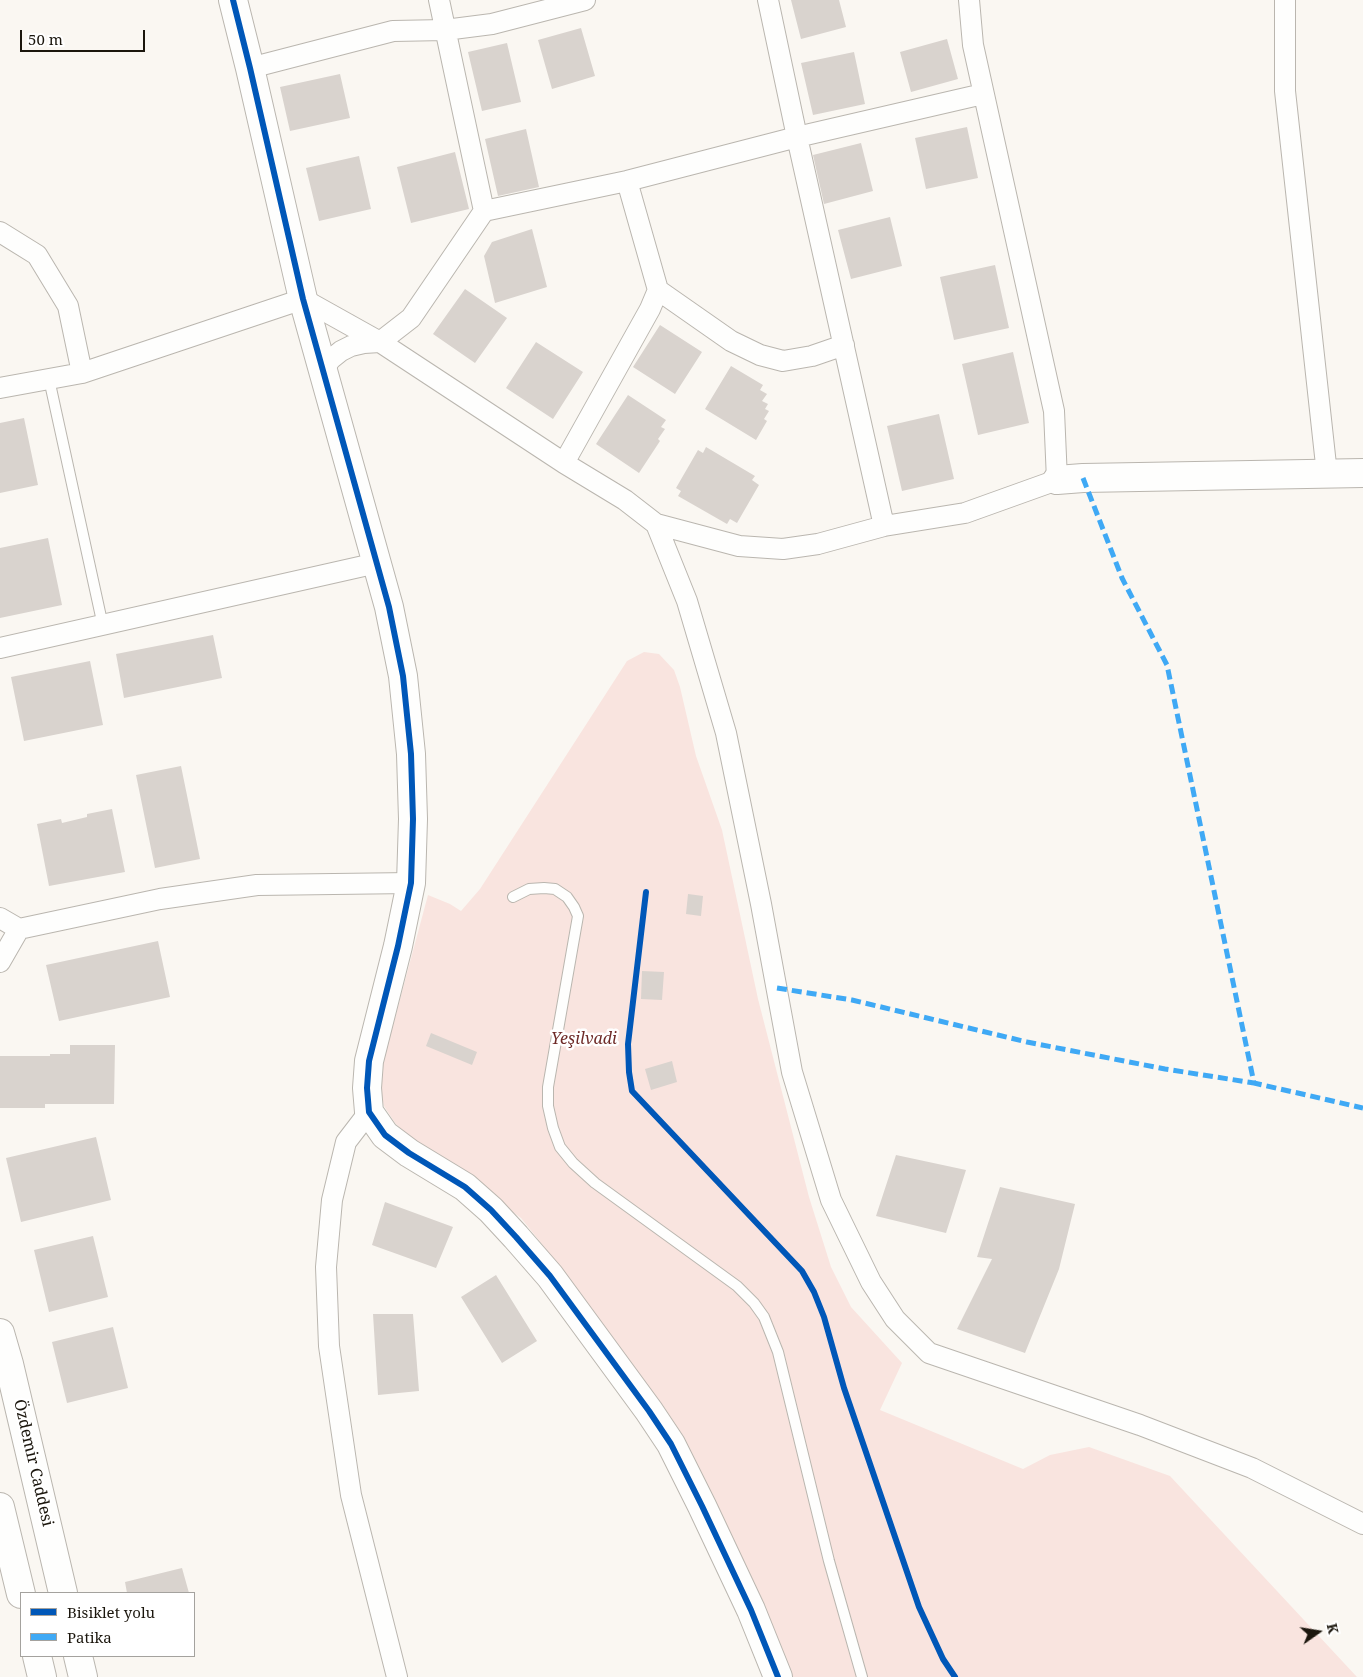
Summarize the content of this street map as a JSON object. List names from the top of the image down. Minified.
{"streets":{"street":["Özdemir Caddesi"]},"parks":["Yeşilvadi"],"legend":["Bisiklet yolu","Patika"],"scale_bar":"50 m","north":"right"}
